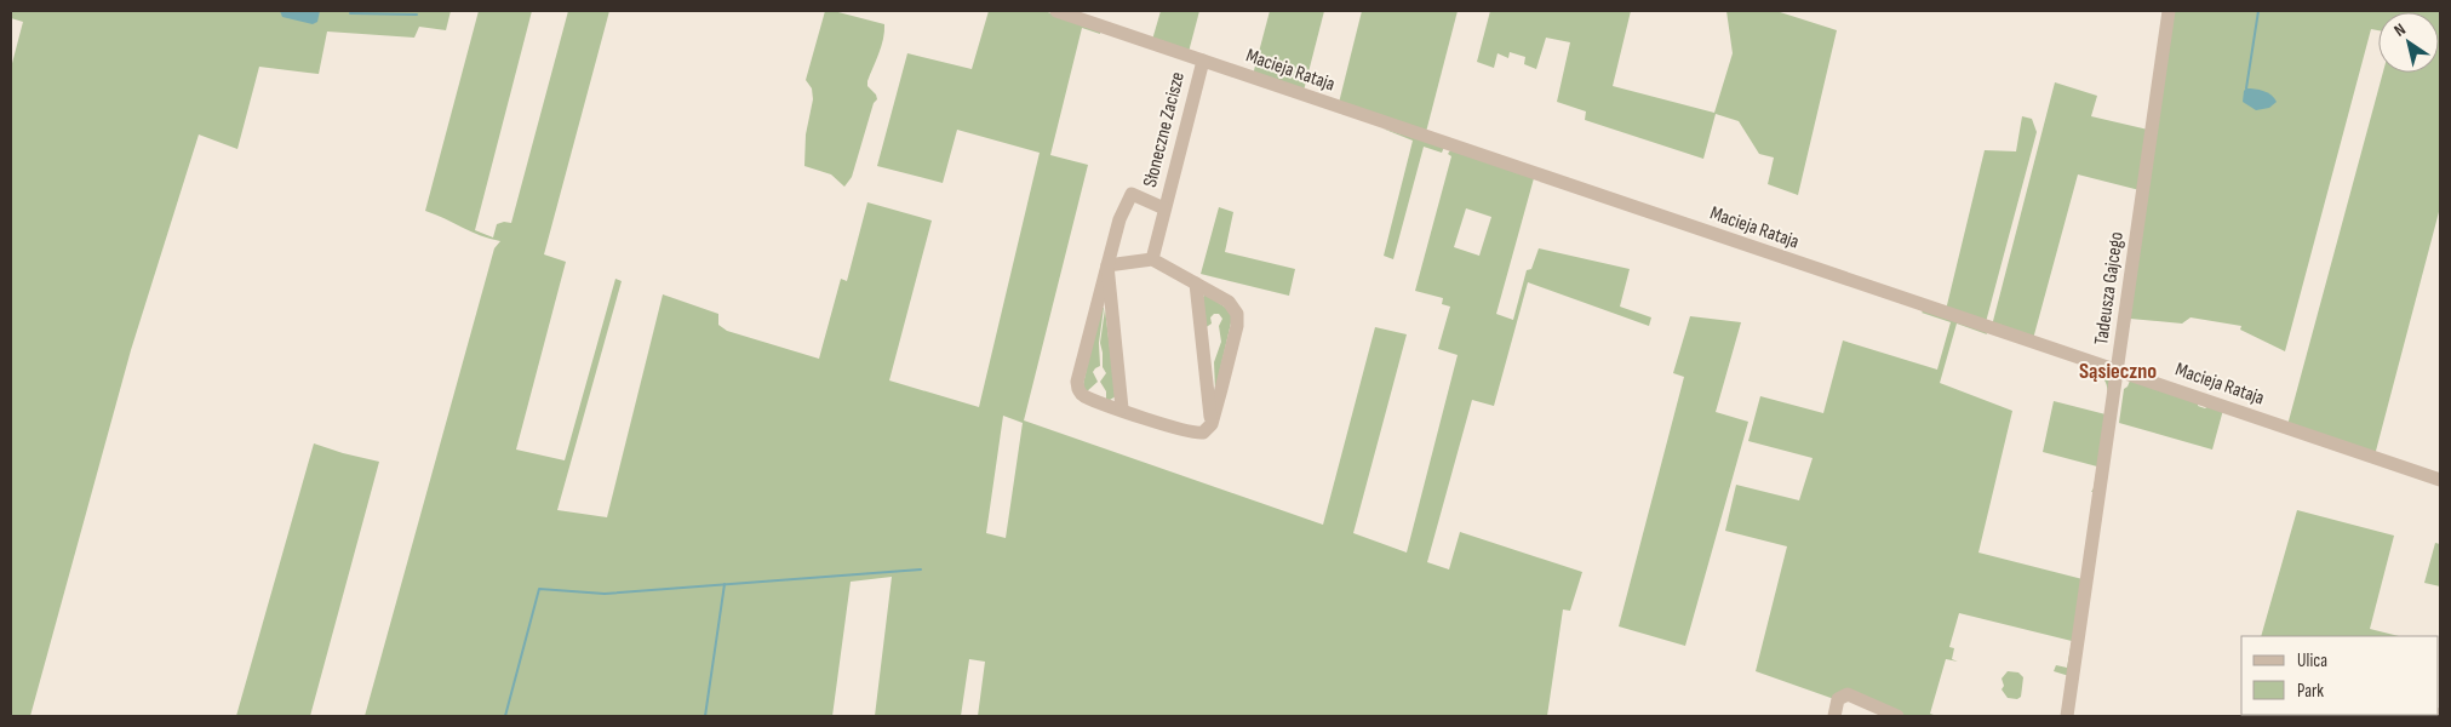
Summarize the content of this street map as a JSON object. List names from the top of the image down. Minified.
{"streets":{"street":["Macieja Rataja","Słoneczne Zacisze","Tadeusza Gajcego"]},"crossings":[["Macieja Rataja","Słoneczne Zacisze"],["Macieja Rataja","Tadeusza Gajcego"]],"districts":["Sąsieczno"],"legend":["Ulica","Park"],"north":"top left"}
